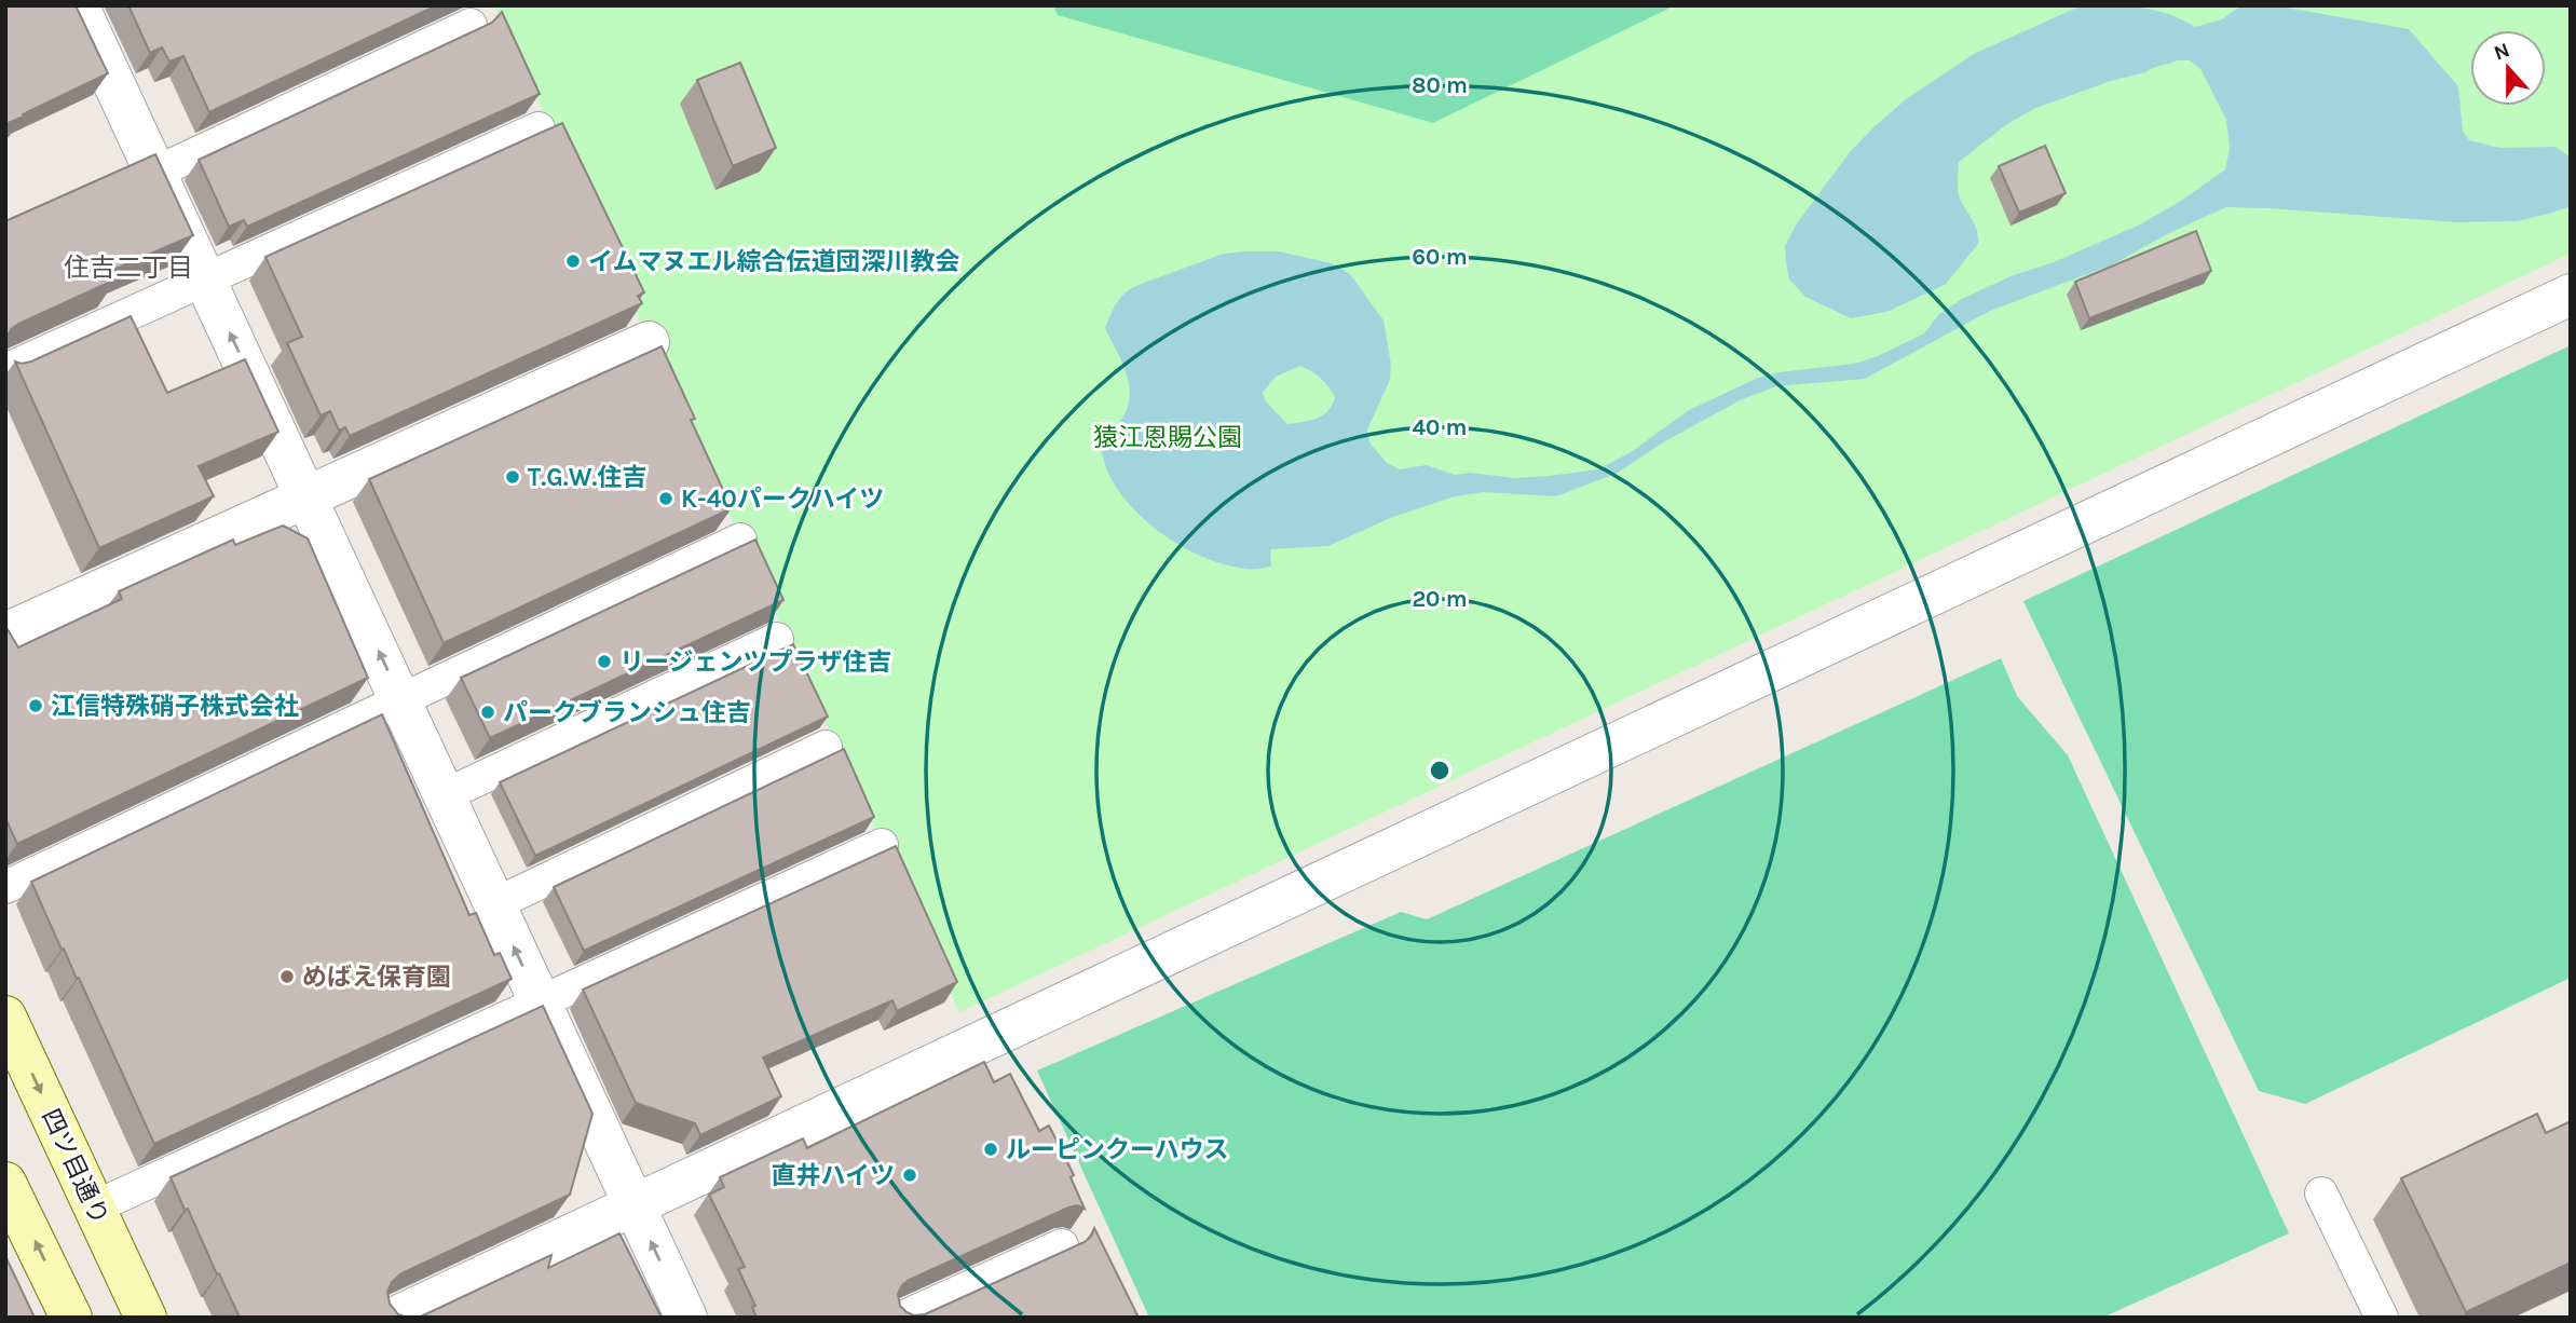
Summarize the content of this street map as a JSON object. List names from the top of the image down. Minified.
{"streets":{"main road":["四ツ目通り"]},"one_way":["四ツ目通り"],"districts":["住吉二丁目"],"parks":["猿江恩賜公園"],"places":["イムマヌエル綜合伝道団深川教会","T.G.W.住吉","K-40パークハイツ","リージェンツプラザ住吉","江信特殊硝子株式会社","パークブランシュ住吉","めばえ保育園","ルーピンクーハウス","直井ハイツ"],"north":"top","rings":["80 m","60 m","40 m","20 m"]}
